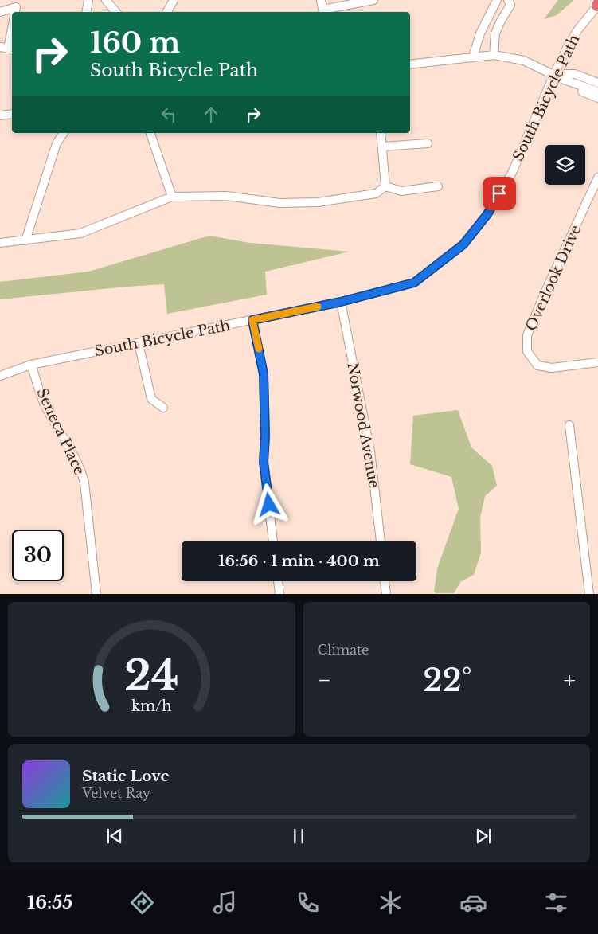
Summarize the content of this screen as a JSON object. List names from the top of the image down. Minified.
{"streets":{"street":["South Bicycle Path","Overlook Drive","Norwood Avenue","Seneca Place"]},"crossings":[["South Bicycle Path","Norwood Avenue"],["South Bicycle Path","Seneca Place"]],"page":{"turn":["160 m","South Bicycle Path"],"limit":"30","trip":"16:56 · 1 min · 400 m","tile":"Climate","heat":["−","22°","+"],"song":["Static Love","Velvet Ray"],"tabs":"16:55","gauge":["24","km/h"]}}
